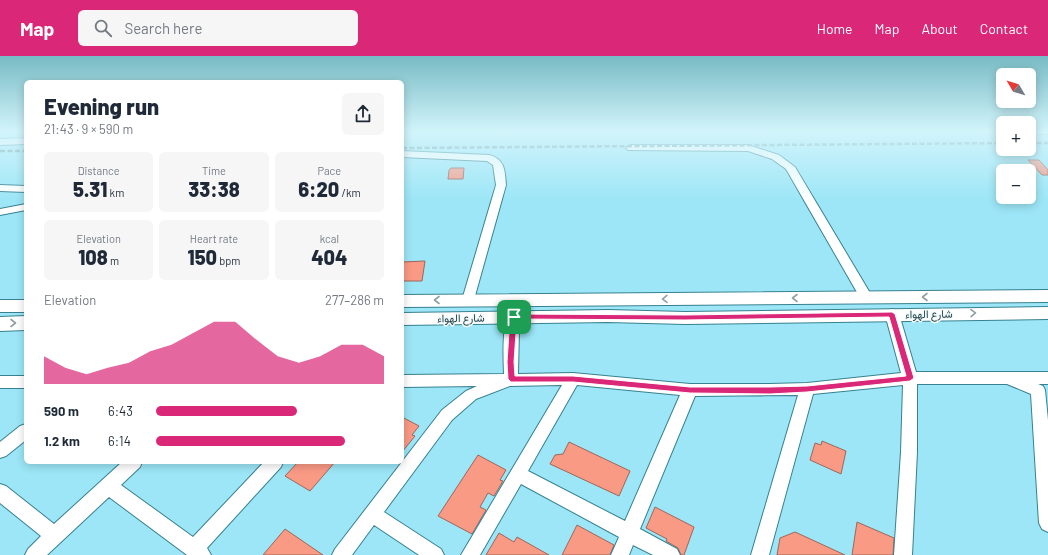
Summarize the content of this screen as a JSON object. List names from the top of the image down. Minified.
{"streets":{"main road":["شارع الهواء"]},"north":"top left","page":{"header":"Map","search":"Search here","nav":["Home","Map","About","Contact"],"map_buttons":["+","−"],"heading":["Evening run","21:43 · 9 × 590 m"],"stats":[["Distance","5.31 km"],["Time","33:38"],["Pace","6:20 /km"],["Elevation","108 m"],["Heart rate","150 bpm"],["kcal","404"]],"chart":["Elevation","277–286 m"],"list":[{"name":"590 m","note":"6:43"},{"name":"1.2 km","note":"6:14"}]}}
